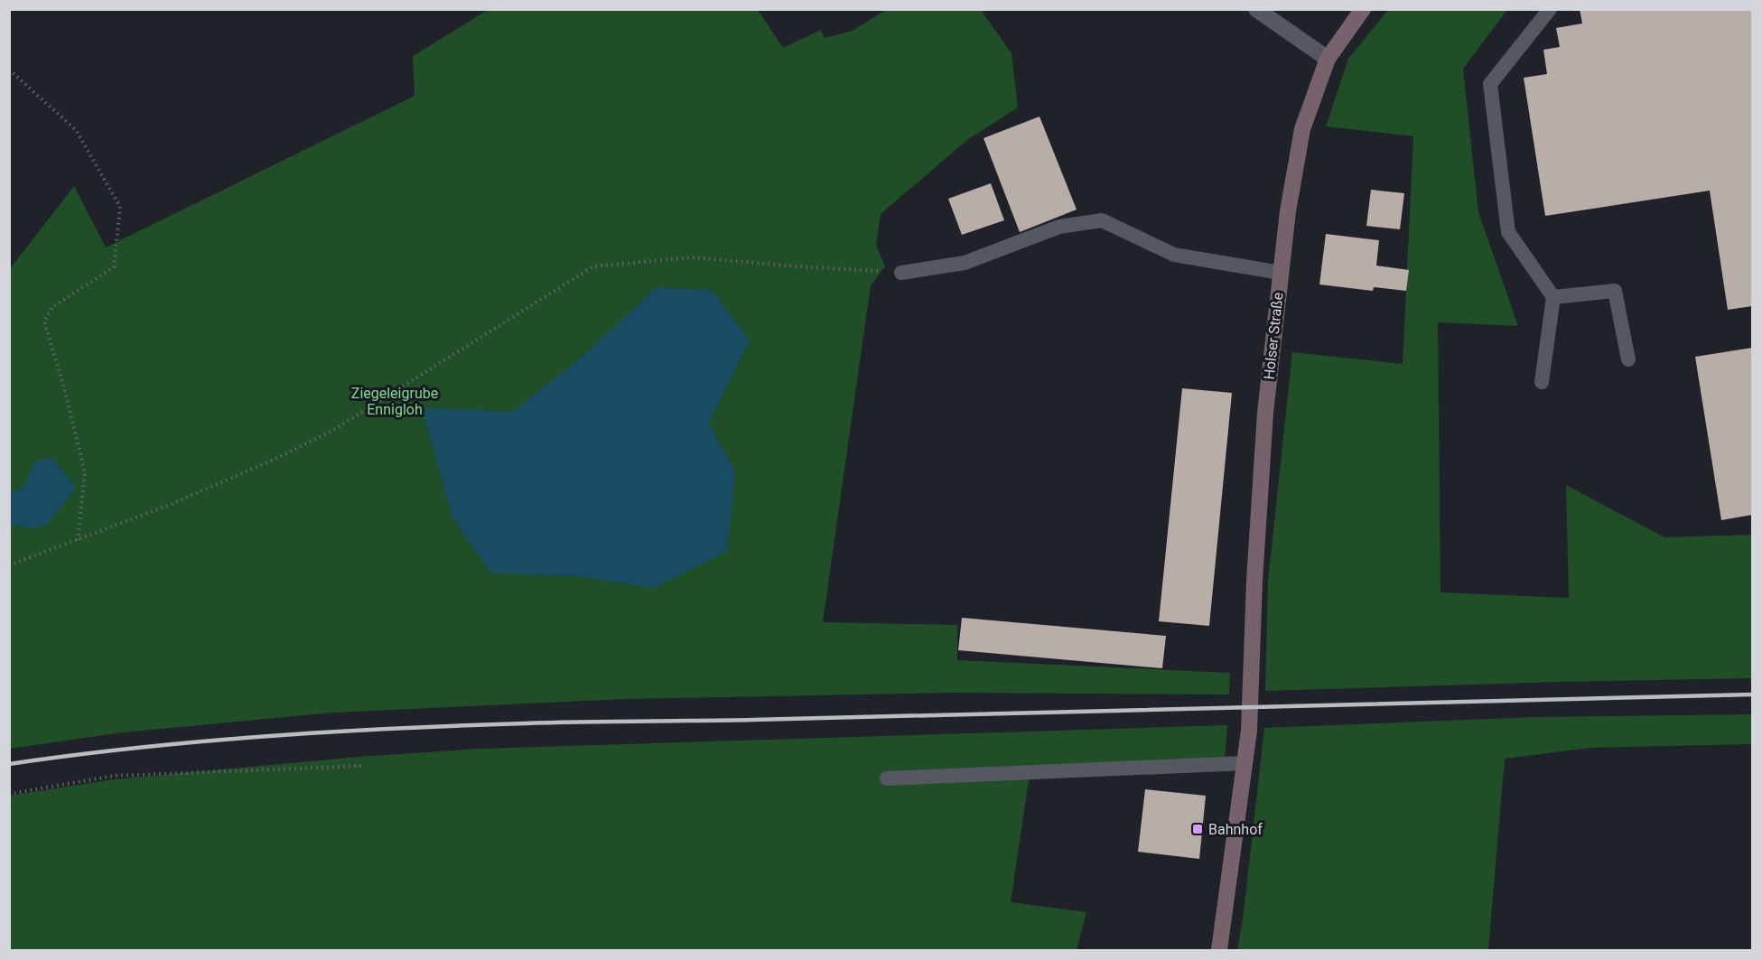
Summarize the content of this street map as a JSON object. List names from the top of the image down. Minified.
{"streets":{"main road":["Holser Straße"]},"parks":["Ziegeleigrube Ennigloh"],"places":{"transit":["Bahnhof"]}}
